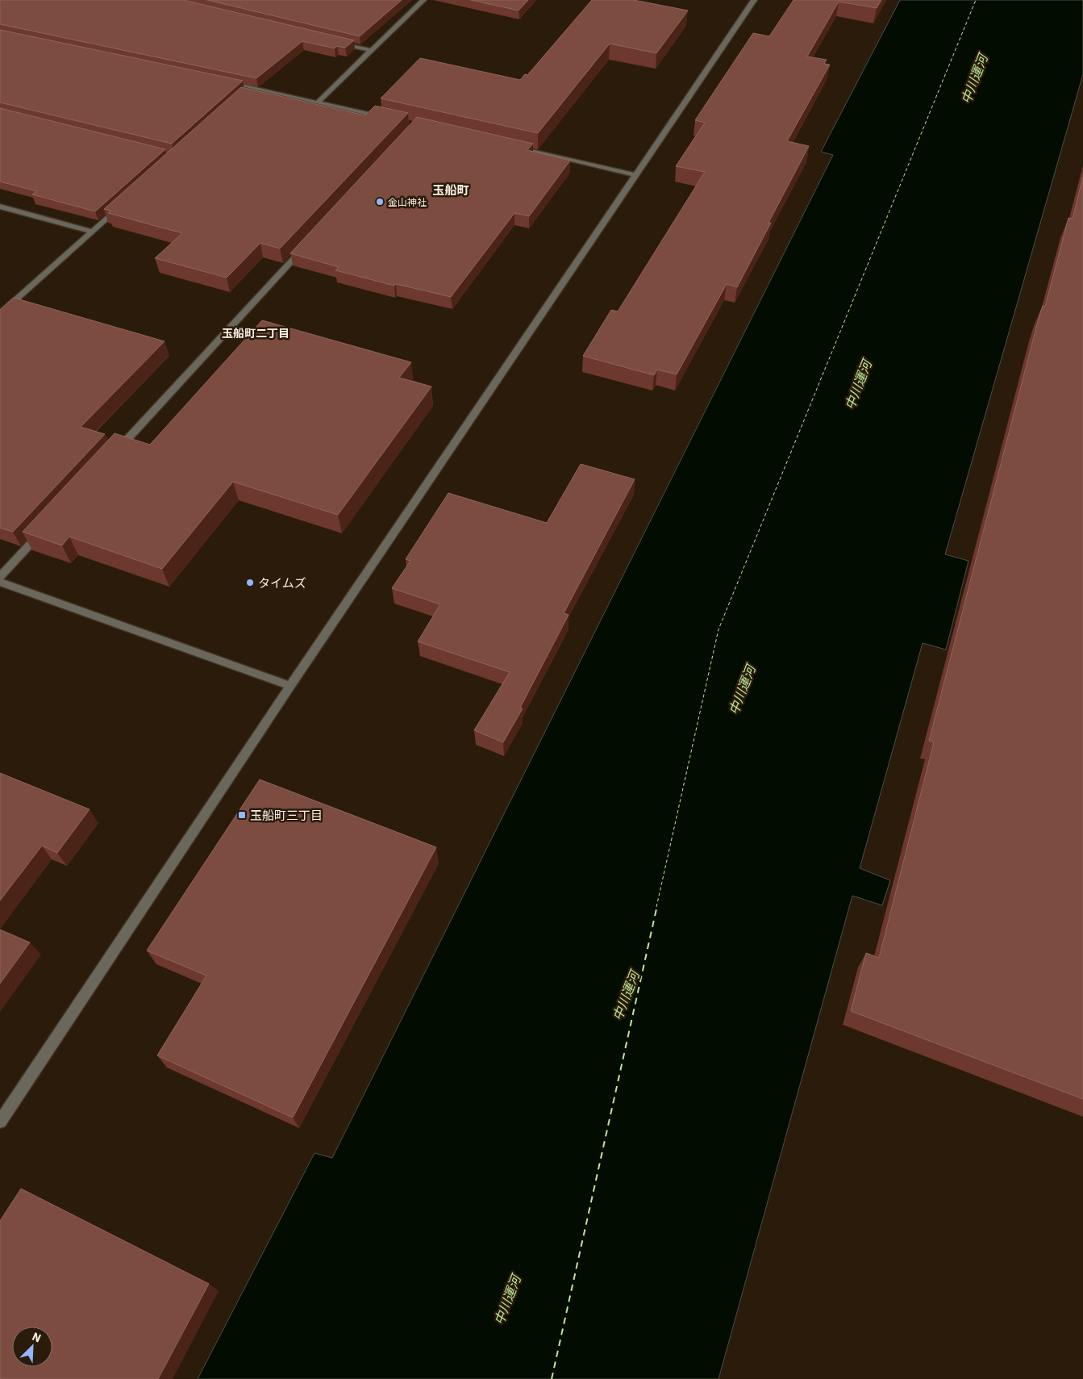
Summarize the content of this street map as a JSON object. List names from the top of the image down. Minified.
{"districts":["玉船町","玉船町二丁目"],"water":["中川運河"],"places":{"other":["金山神社","タイムズ"],"transit":["玉船町三丁目"]},"north":"top right"}
